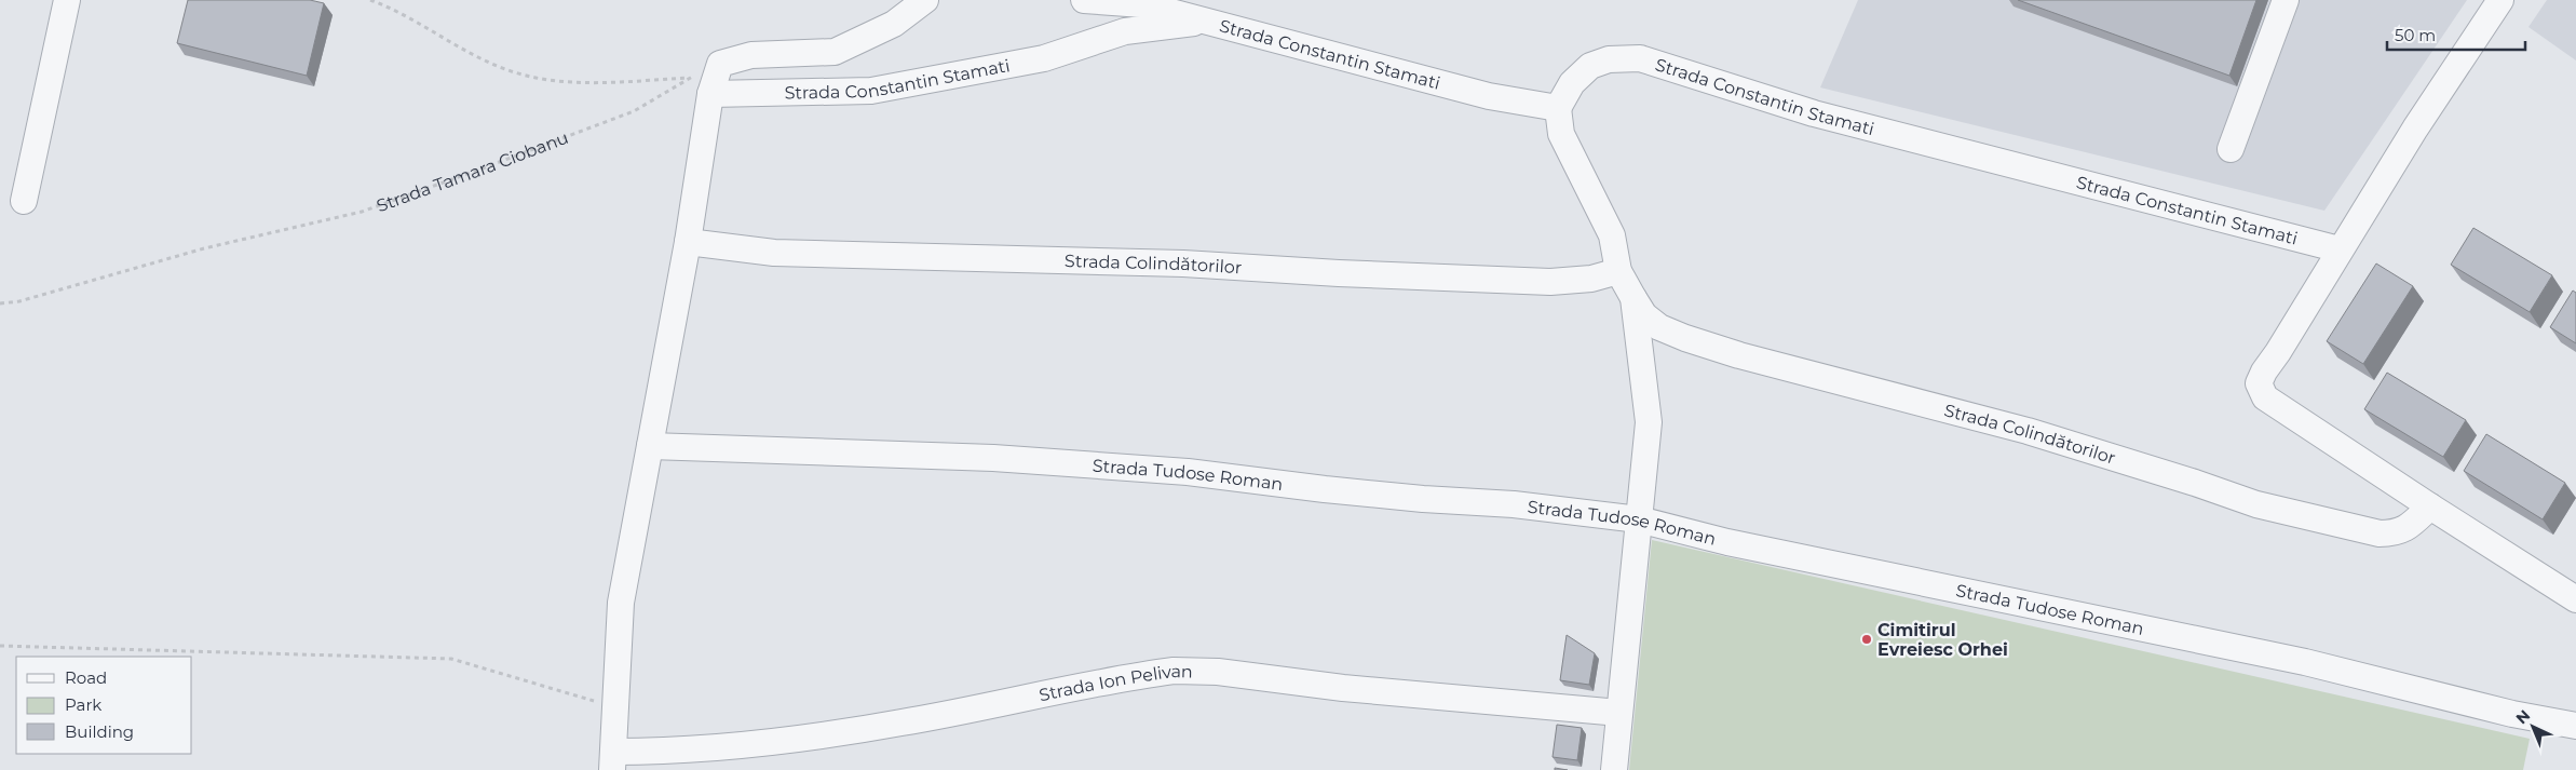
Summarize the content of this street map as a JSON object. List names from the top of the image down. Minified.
{"streets":{"street":["Strada Constantin Stamati","Strada Colindătorilor","Strada Tudose Roman","Strada Ion Pelivan"],"path":["Strada Tamara Ciobanu"]},"places":["Cimitirul Evreiesc Orhei"],"legend":["Road","Park","Building"],"scale_bar":"50 m","north":"top left"}
